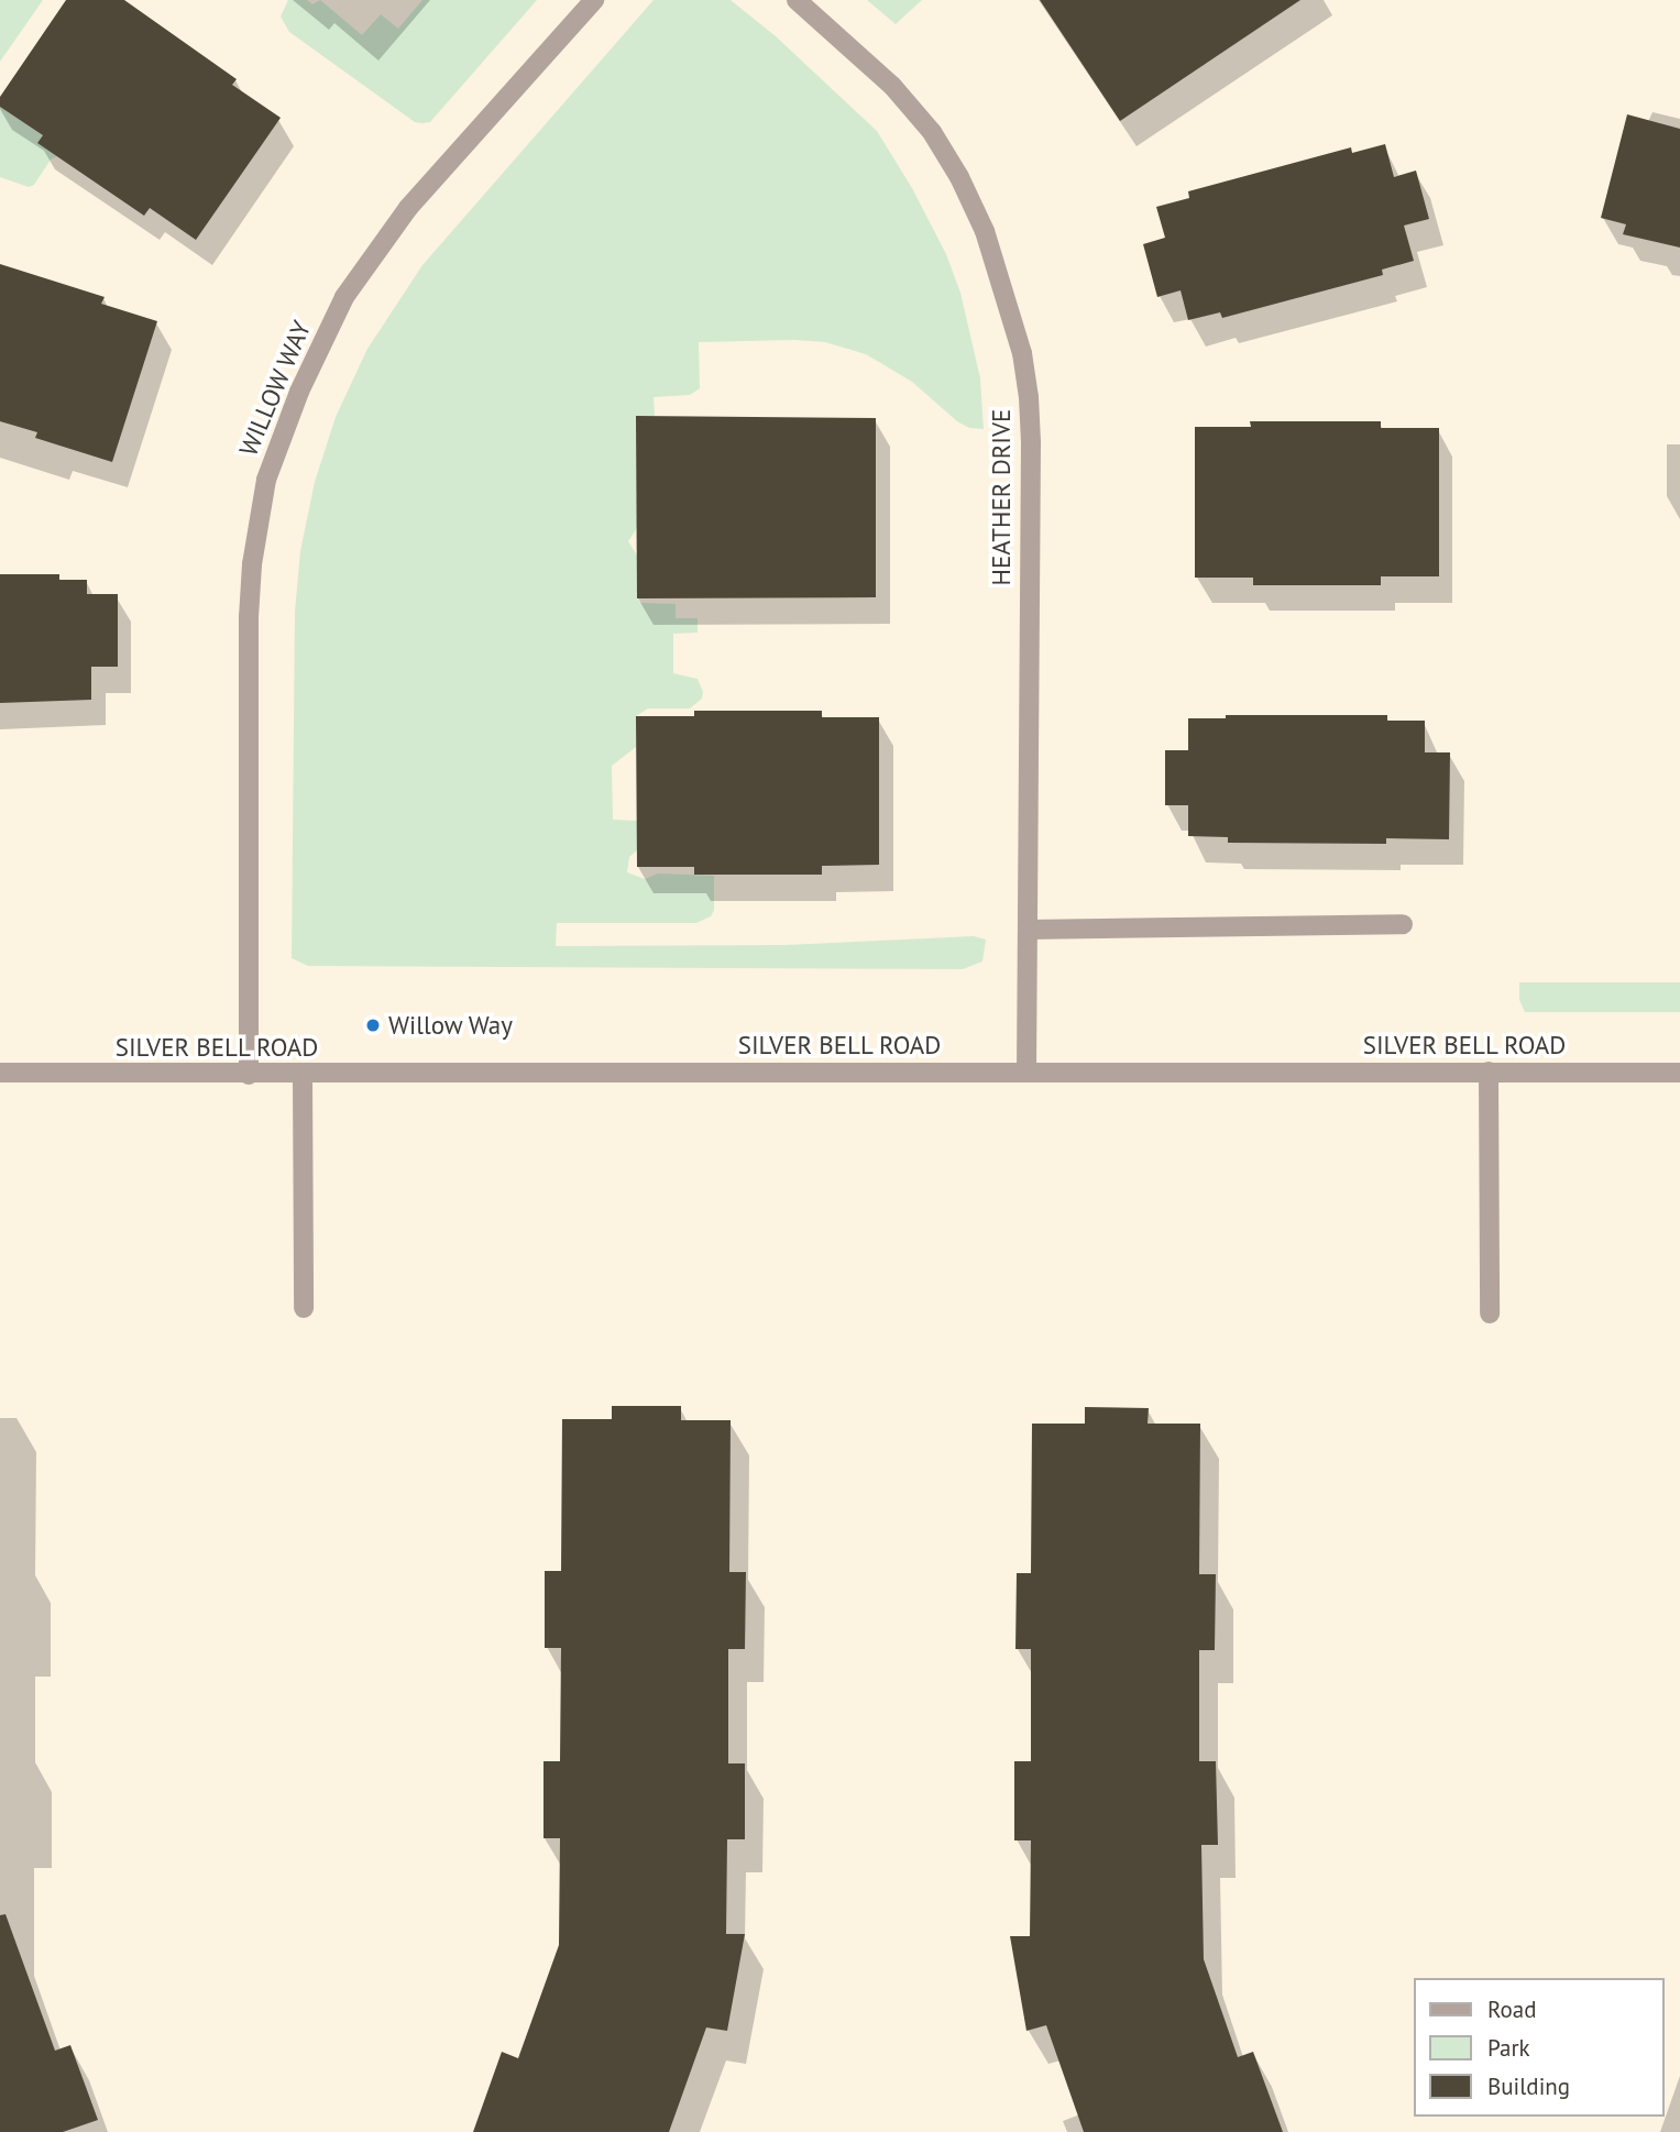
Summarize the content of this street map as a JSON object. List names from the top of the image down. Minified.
{"streets":{"street":["WILLOW WAY","HEATHER DRIVE","SILVER BELL ROAD"]},"crossings":[["WILLOW WAY","SILVER BELL ROAD"],["HEATHER DRIVE","SILVER BELL ROAD"]],"places":["Willow Way"],"legend":["Road","Park","Building"]}
